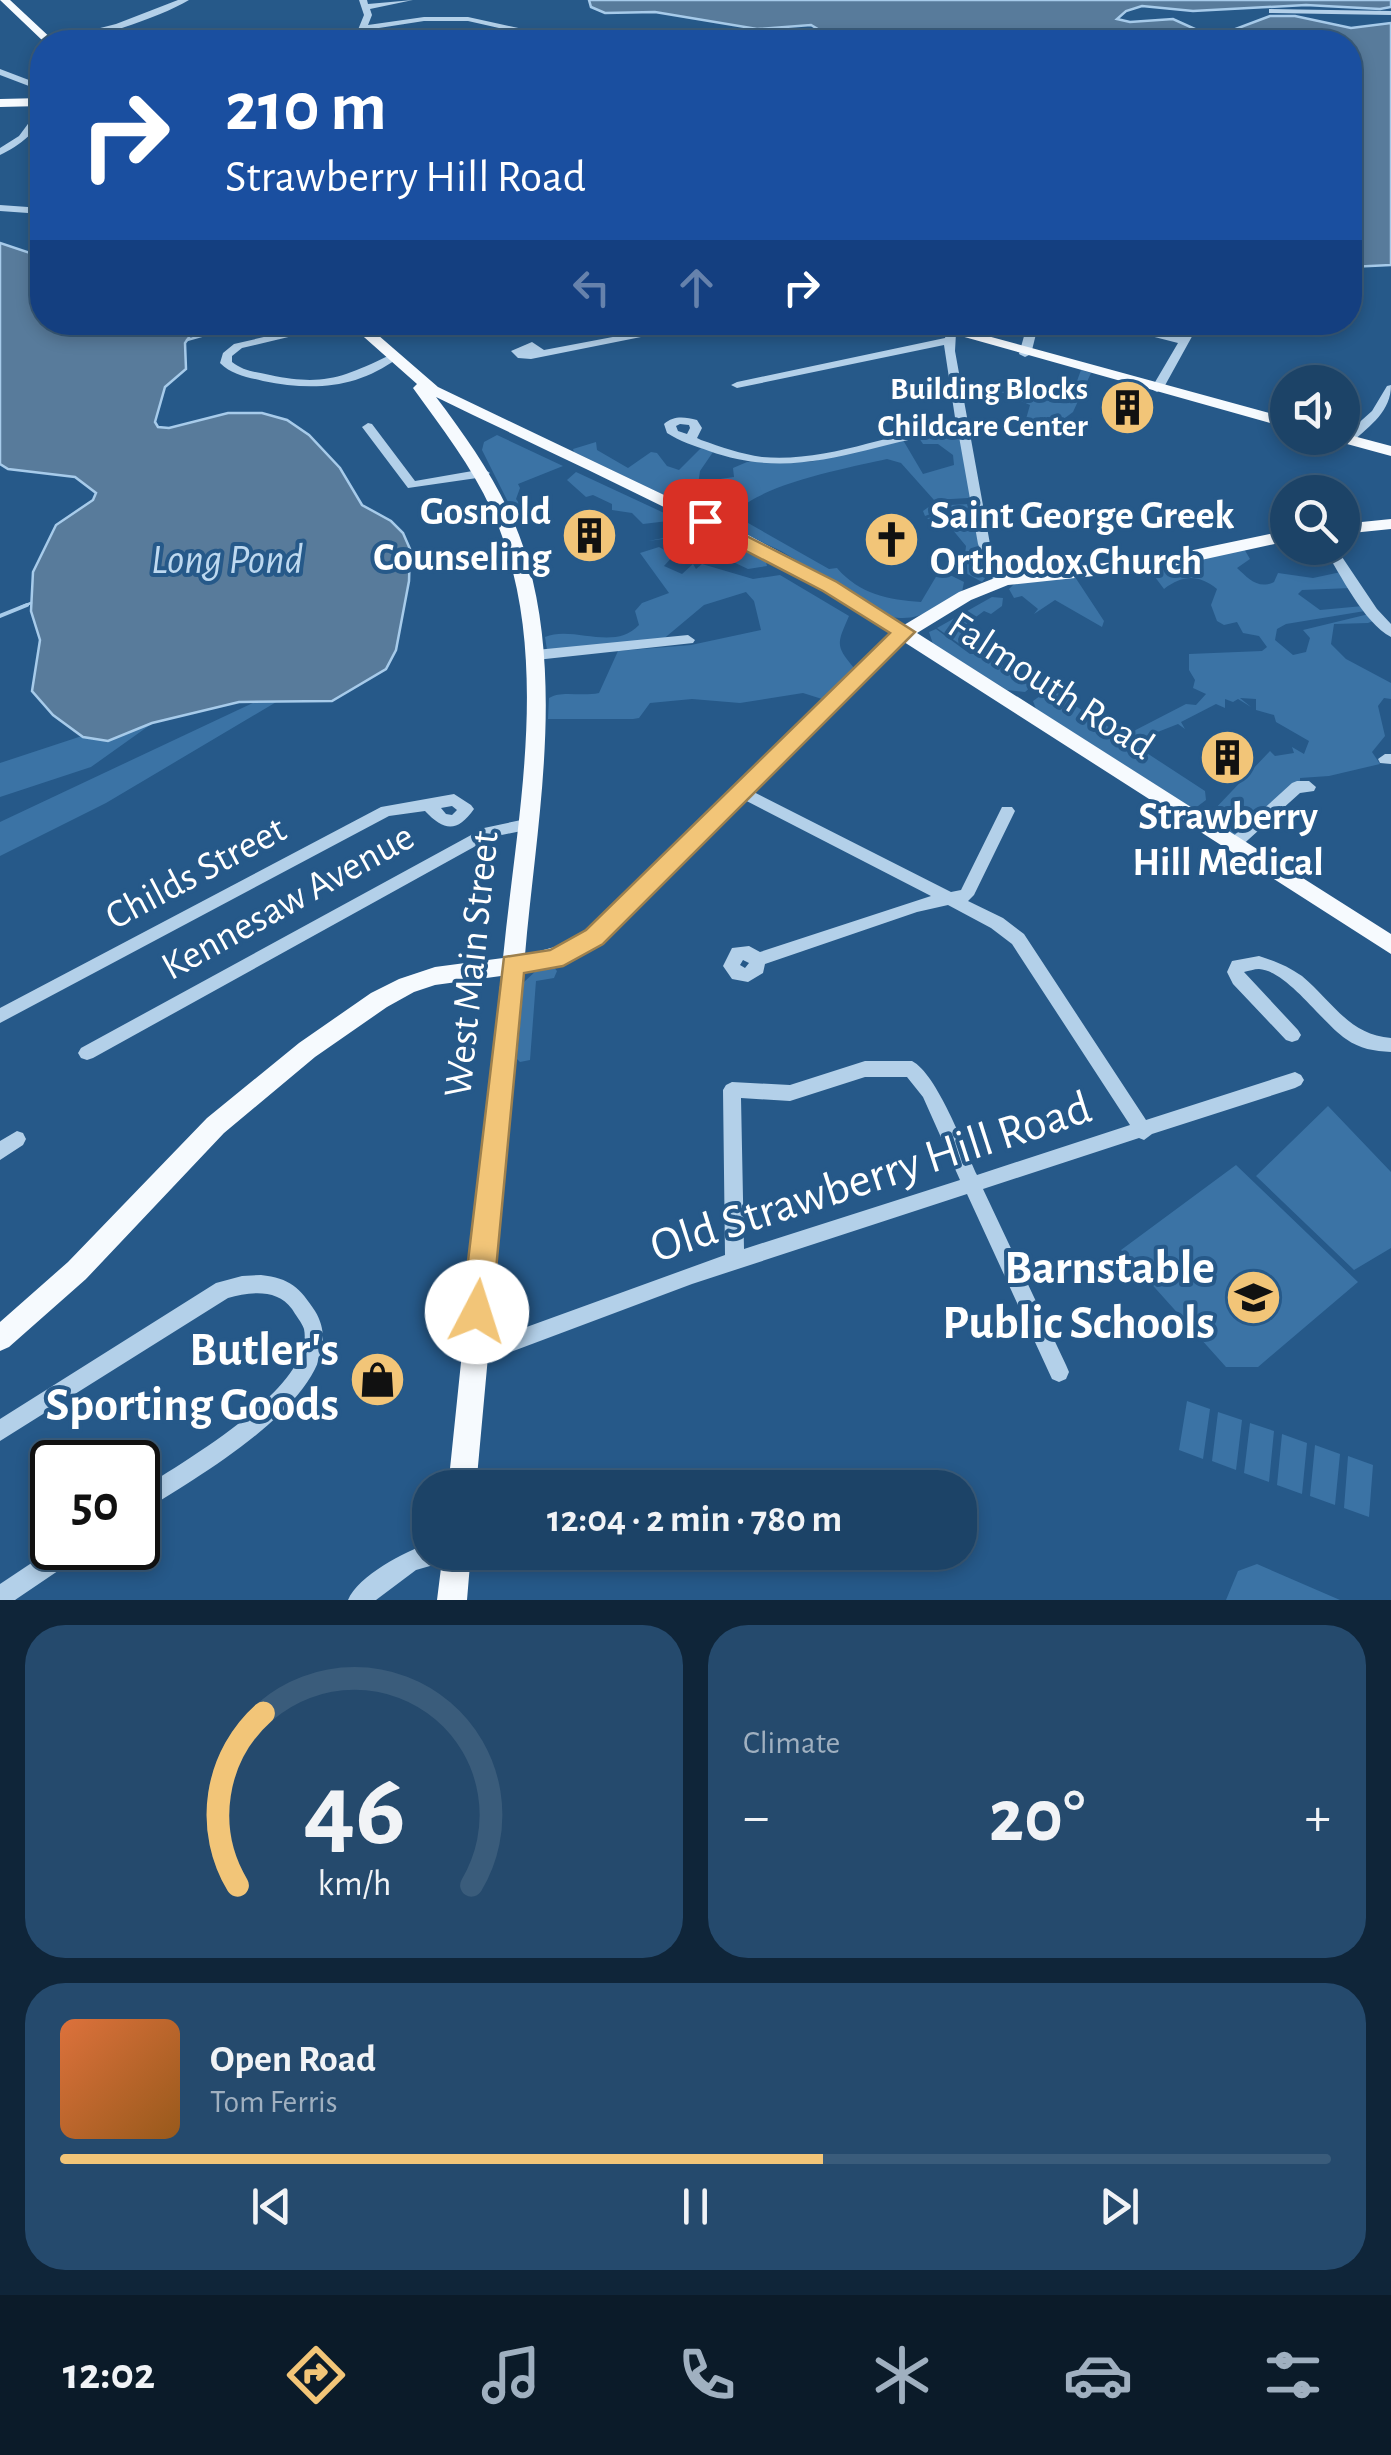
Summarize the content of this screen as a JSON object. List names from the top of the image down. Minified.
{"streets":{"main road":["Falmouth Road","West Main Street"],"street":["Childs Street","Kennesaw Avenue","Old Strawberry Hill Road"]},"crossings":[["Falmouth Road","West Main Street"],["Kennesaw Avenue","West Main Street"],["West Main Street","Old Strawberry Hill Road"]],"water":["Long Pond"],"places":{"building":["Building Blocks Childcare Center","Gosnold Counseling","Strawberry Hill Medical"],"church":["Saint George Greek Orthodox Church"],"school or university":["Barnstable Public Schools"],"shop":["Butler's Sporting Goods"]},"page":{"turn":["210 m","Strawberry Hill Road"],"limit":"50","trip":"12:04 · 2 min · 780 m","tile":"Climate","heat":["−","20°","+"],"song":["Open Road","Tom Ferris"],"tabs":"12:02","gauge":["46","km/h"]}}
